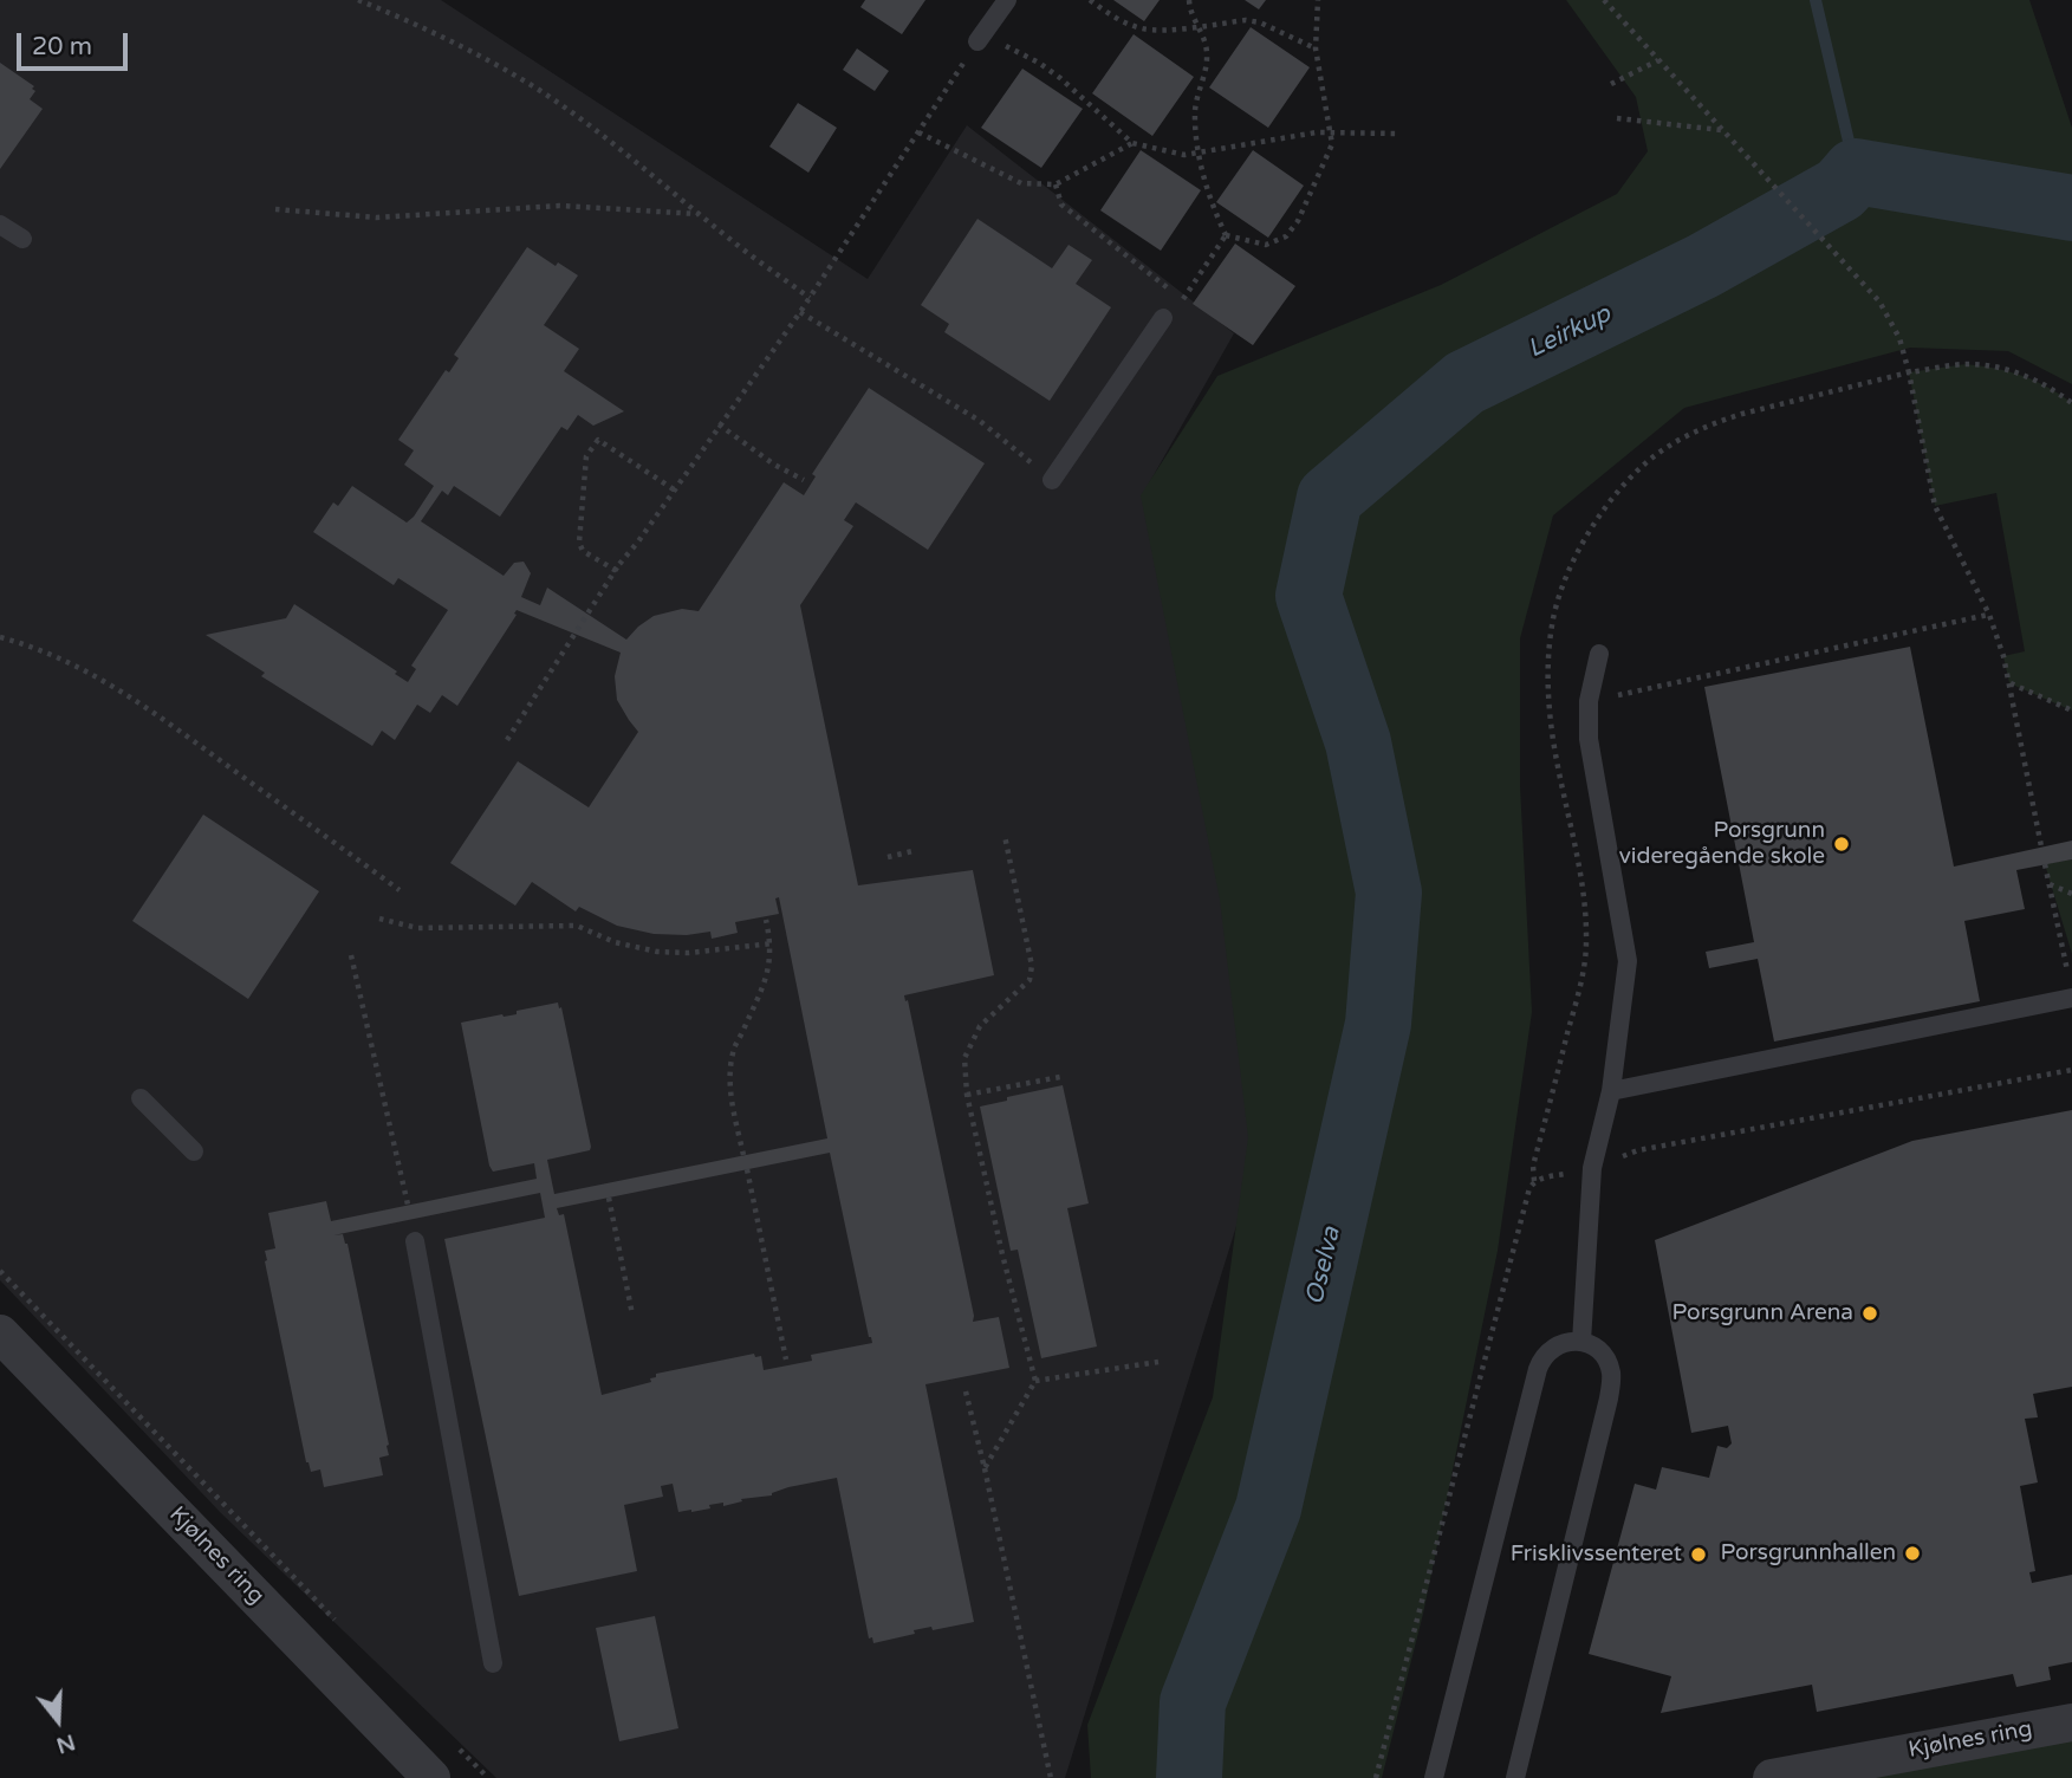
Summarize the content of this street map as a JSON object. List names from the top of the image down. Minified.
{"streets":{"street":["Kjølnes ring"]},"water":["Leirkup","Oselva"],"places":["Porsgrunn videregående skole","Porsgrunn Arena","Porsgrunnhallen","Frisklivssenteret"],"scale_bar":"20 m","north":"bottom"}
